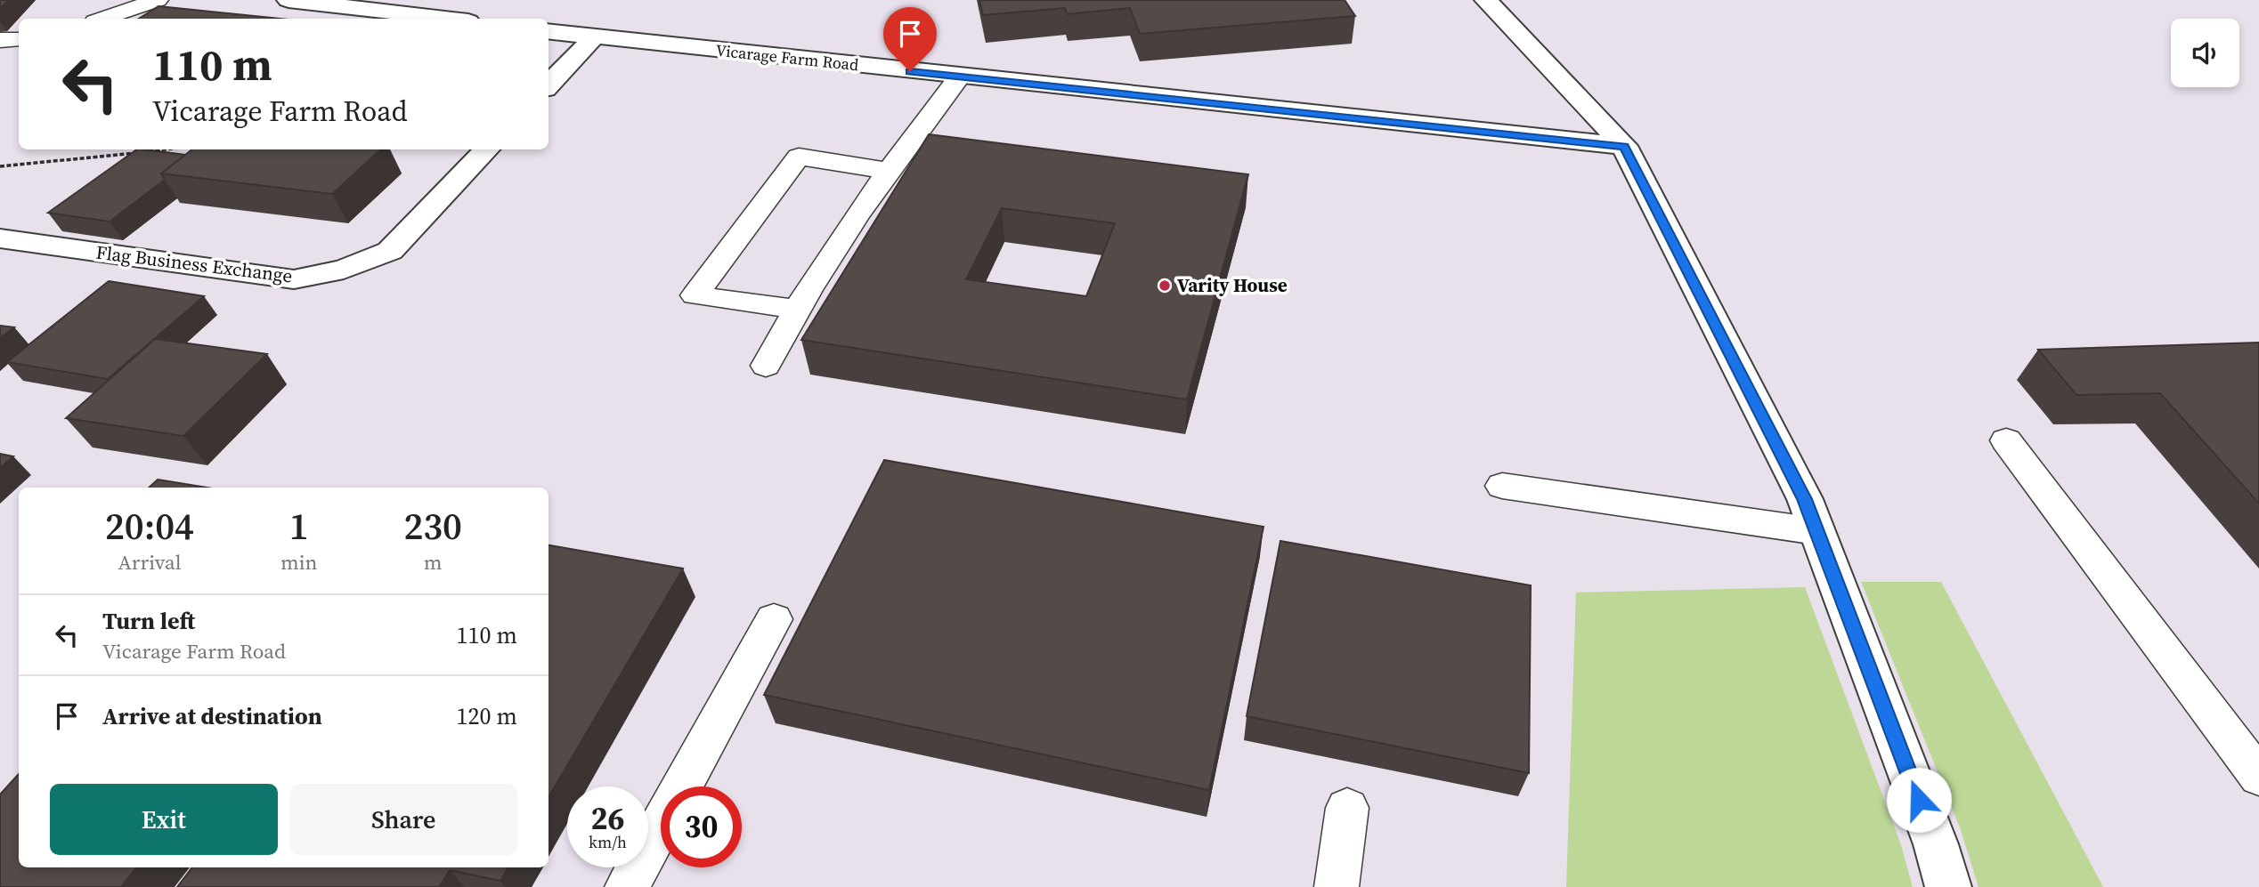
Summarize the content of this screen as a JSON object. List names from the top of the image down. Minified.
{"streets":{"street":["Vicarage Farm Road","Flag Business Exchange"]},"places":["Varity House"],"page":{"turn":["110 m","Vicarage Farm Road"],"eta":["20:04","Arrival","1","min","230","m"],"list":[{"name":"Turn left","note":"Vicarage Farm Road","value":"110 m"},{"name":"Arrive at destination","value":"120 m"}],"buttons":["Exit","Share"],"speed":"26 km/h","limit":"30"}}
